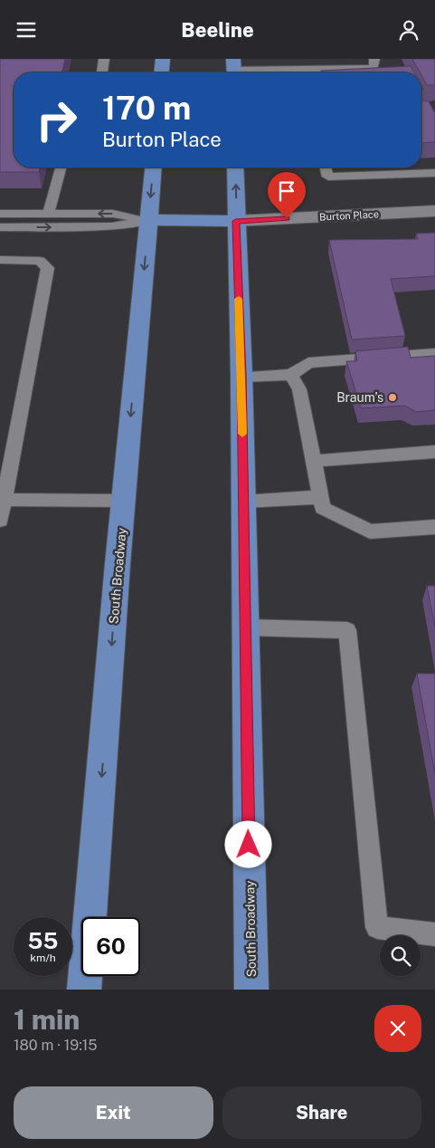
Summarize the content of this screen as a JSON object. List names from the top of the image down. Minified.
{"streets":{"main road":["South Broadway"],"street":["Burton Place"]},"crossings":[["Burton Place","South Broadway"]],"places":["Braum’s"],"page":{"header":"Beeline","turn":["170 m","Burton Place"],"speed":"55 km/h","limit":"60","heading":["1 min","180 m · 19:15"],"buttons":["Exit","Share"]}}
